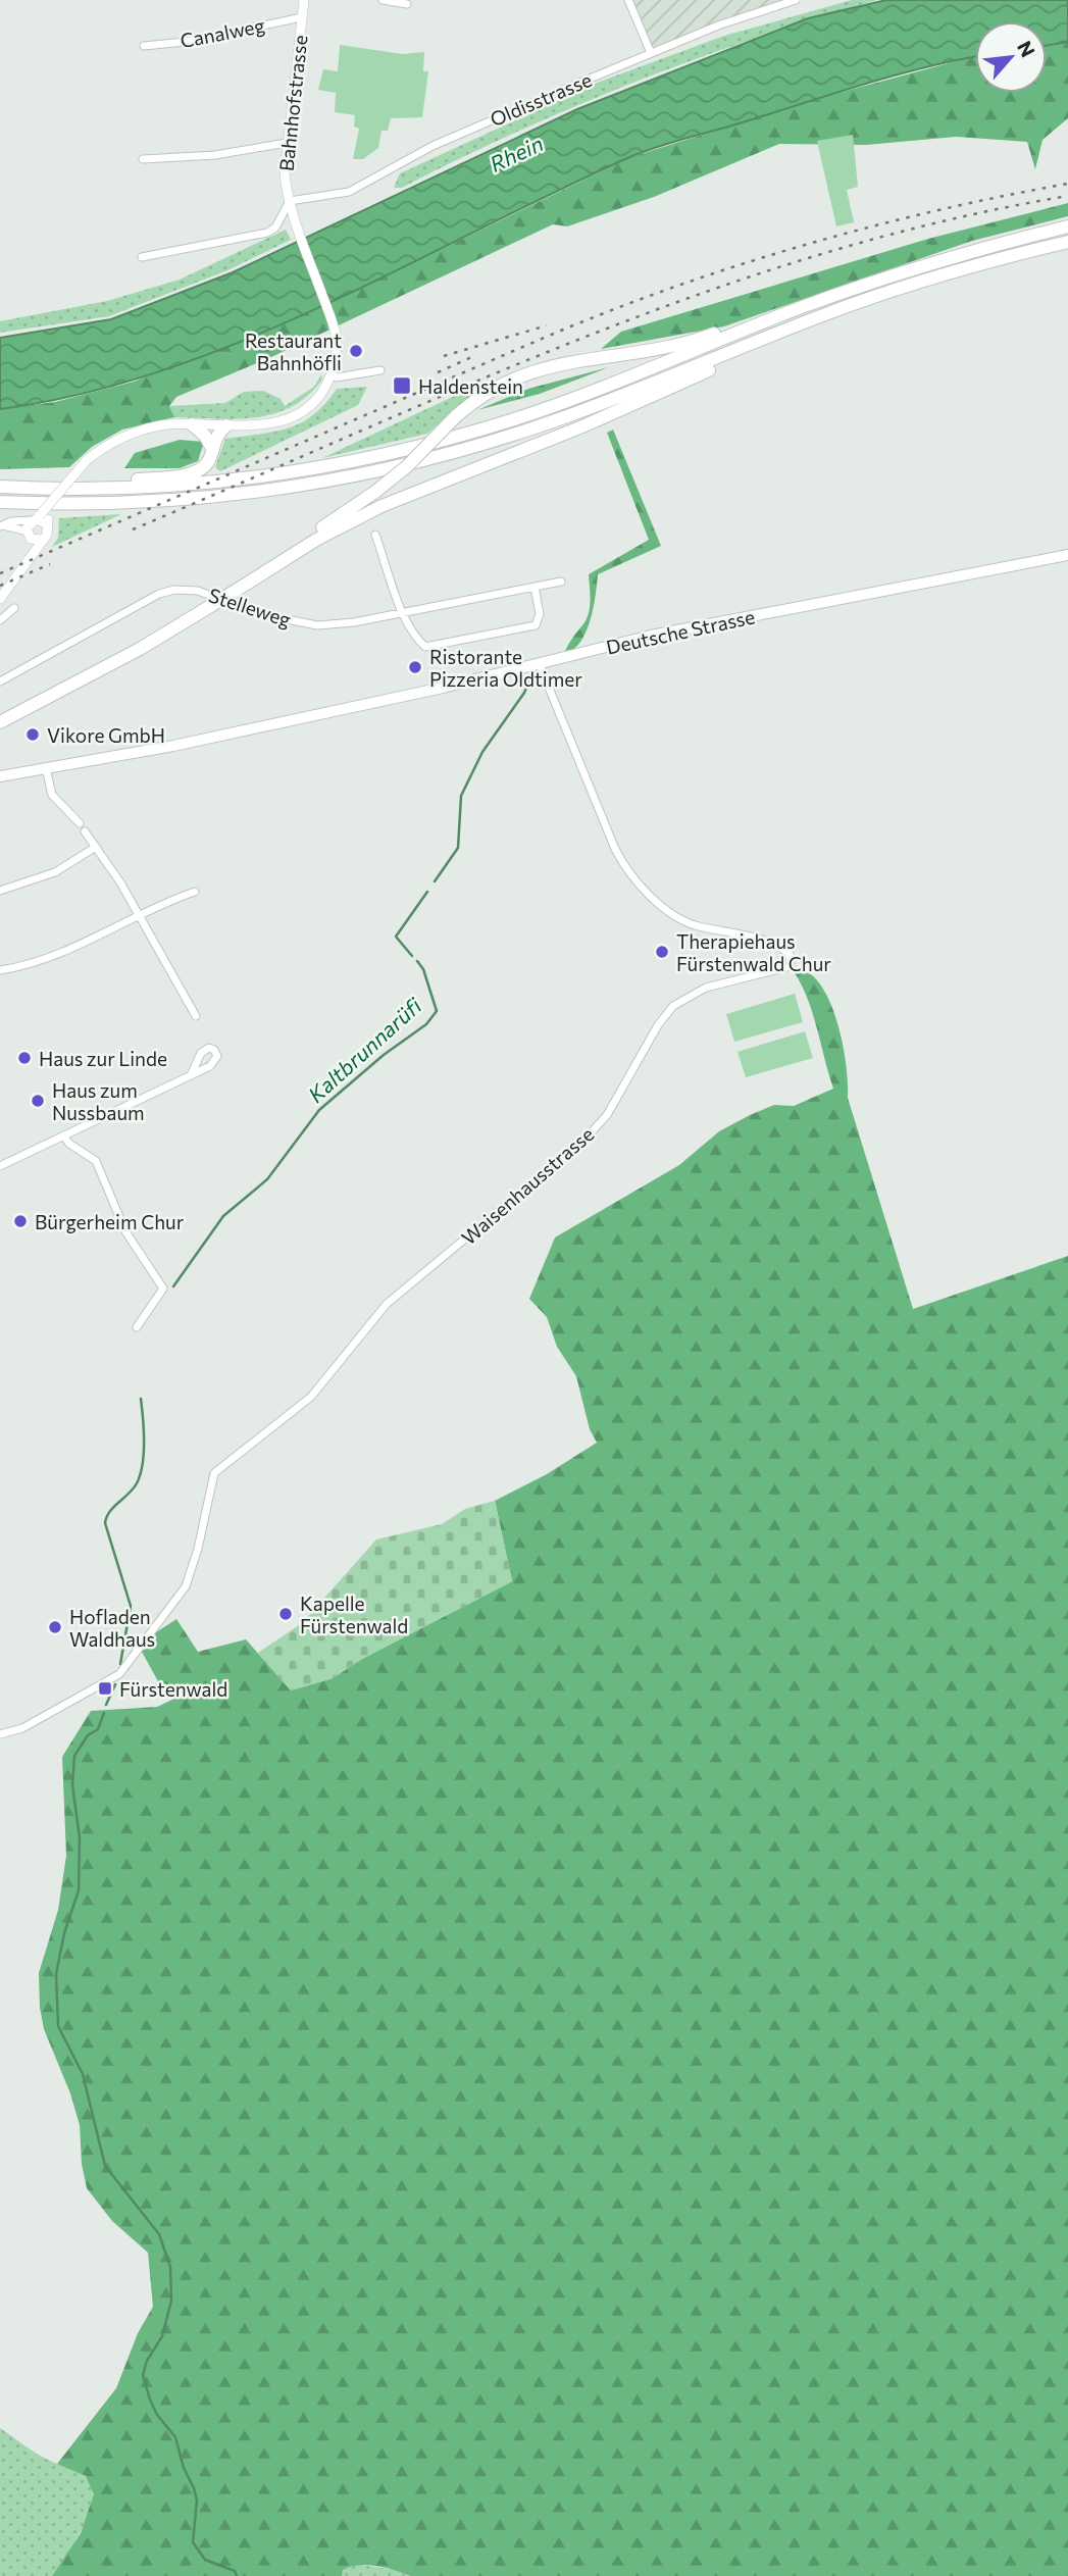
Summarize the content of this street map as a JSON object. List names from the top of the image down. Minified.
{"streets":{"main road":["Deutsche Strasse"],"street":["Canalweg","Oldisstrasse","Bahnhofstrasse","Stelleweg","Waisenhausstrasse"]},"crossings":[["Canalweg","Bahnhofstrasse"],["Oldisstrasse","Bahnhofstrasse"],["Deutsche Strasse","Waisenhausstrasse"]],"water":["Rhein","Kaltbrunnarüfi"],"places":{"other":["Restaurant Bahnhöfli","Ristorante Pizzeria Oldtimer","Vikore GmbH","Therapiehaus Fürstenwald Chur","Haus zur Linde","Haus zum Nussbaum","Bürgerheim Chur","Kapelle Fürstenwald","Hofladen Waldhaus"],"transit":["Haldenstein","Fürstenwald"]},"north":"top right"}
